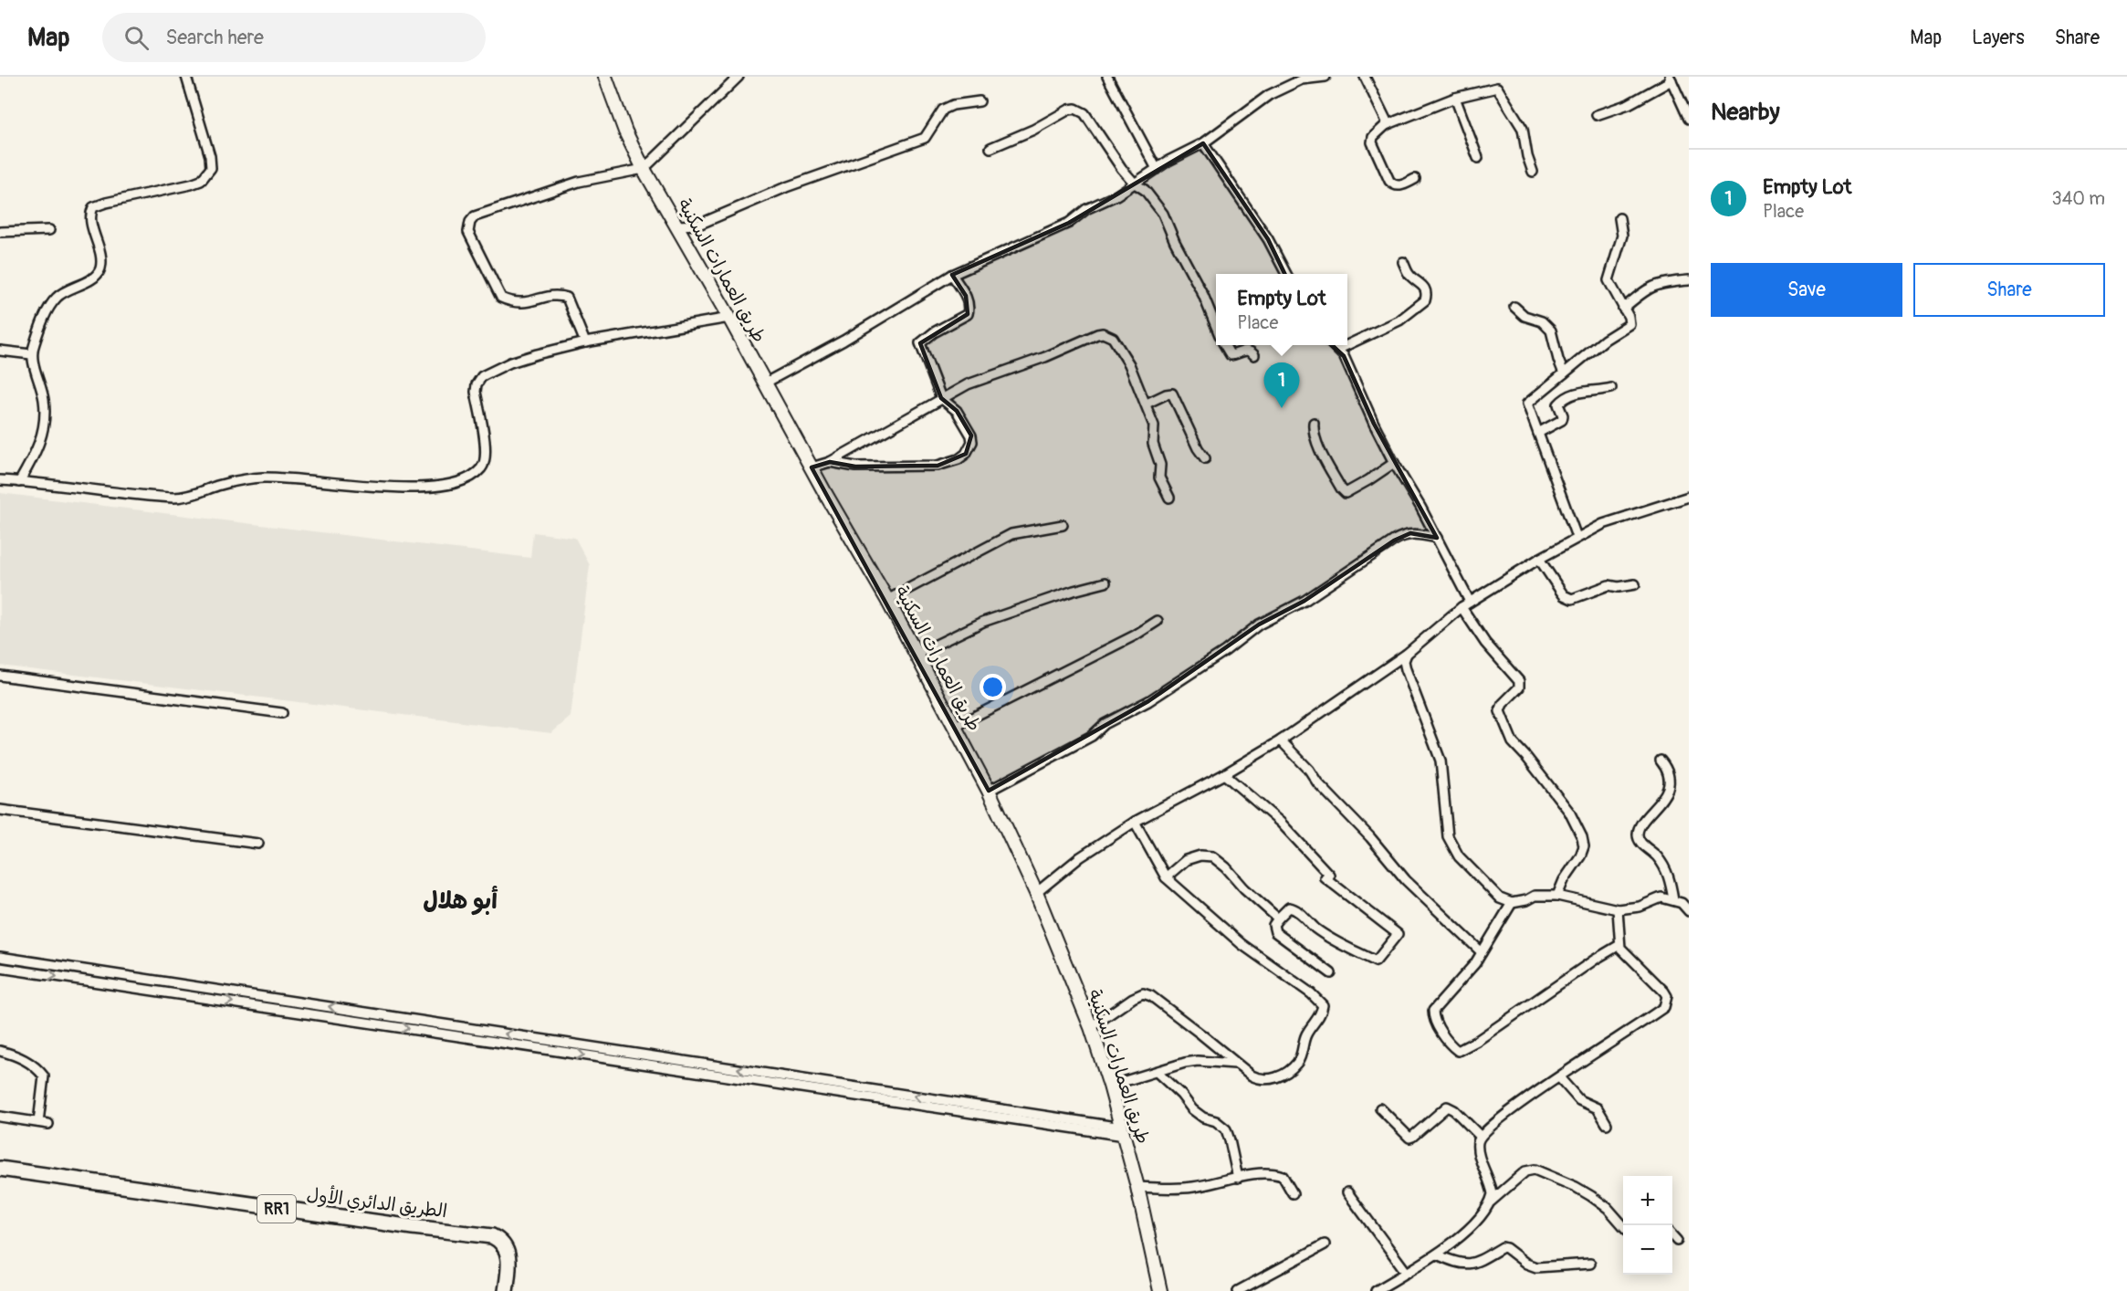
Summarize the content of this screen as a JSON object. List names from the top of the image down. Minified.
{"streets":{"main road":["طريق العمارات السكنية","الطريق الدائري الأول","RR1"]},"districts":["أبو هلال"],"page":{"header":"Map","search":"Search here","nav":["Map","Layers","Share"],"heading":"Nearby","list":[{"mark":"1","name":"Empty Lot","note":"Place","value":"340 m"}],"buttons":["Save","Share"],"popup":["Empty Lot","Place"],"pins":"1","map_buttons":["+","−"]}}
